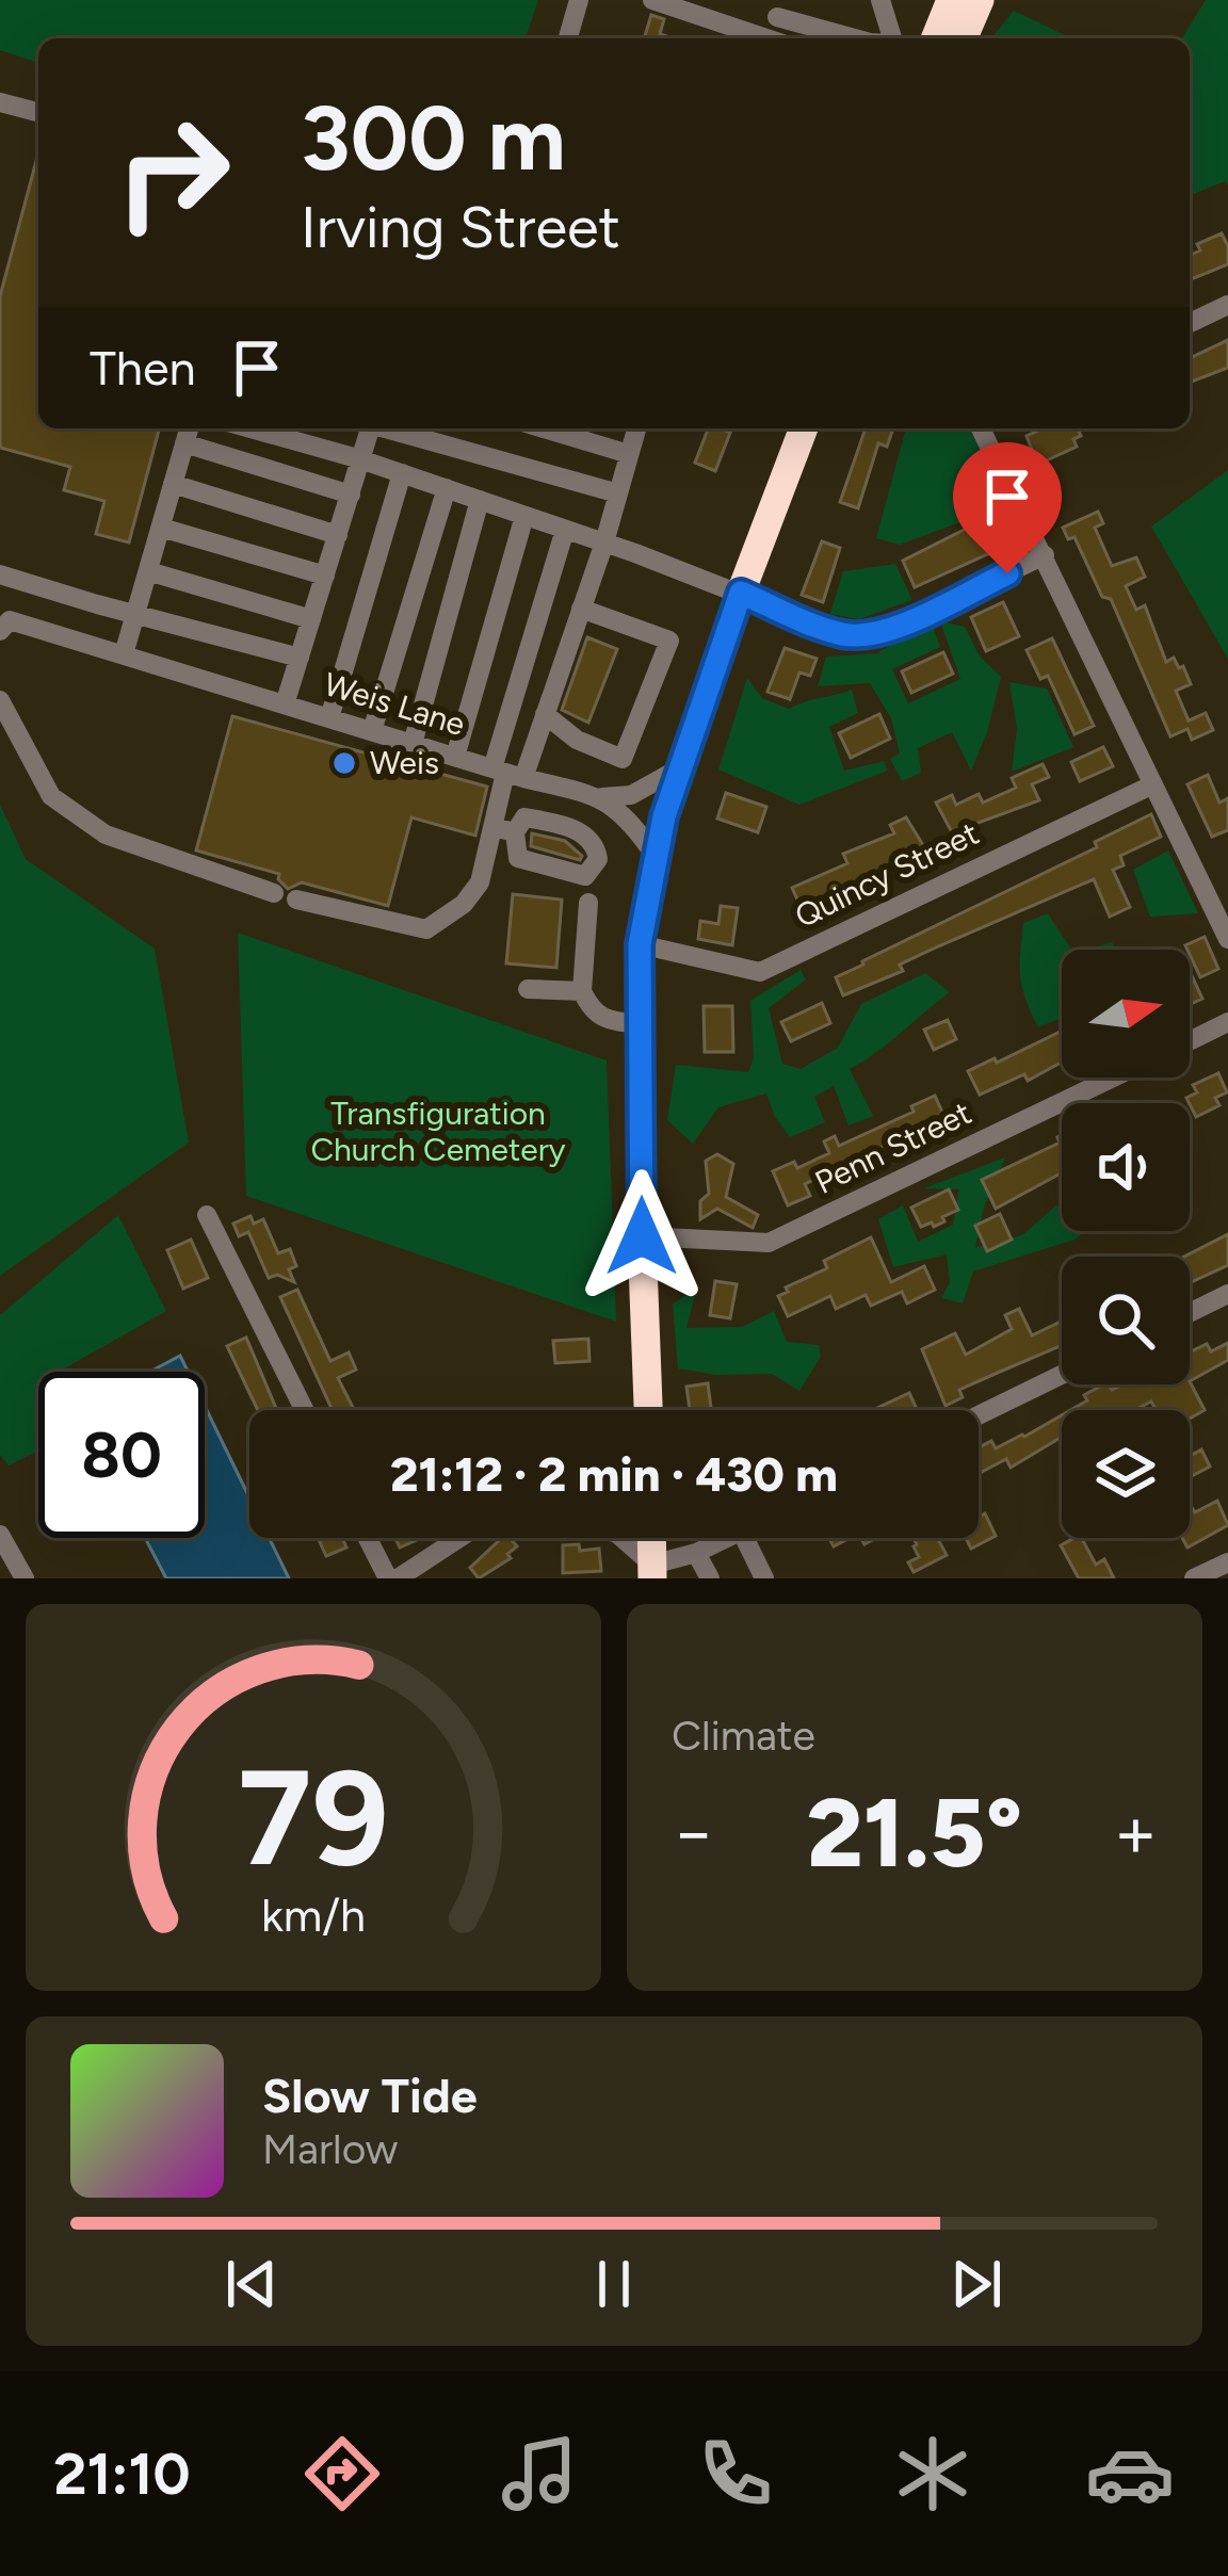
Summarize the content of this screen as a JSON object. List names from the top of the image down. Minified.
{"streets":{"street":["Weis Lane","Quincy Street","Penn Street"]},"parks":["Transfiguration Church Cemetery"],"places":["Weis"],"north":"right","page":{"turn":["300 m","Irving Street"],"then":"Then","limit":"80","trip":"21:12 · 2 min · 430 m","tile":"Climate","heat":["−","21.5°","+"],"song":["Slow Tide","Marlow"],"tabs":"21:10","gauge":["79","km/h"]}}
